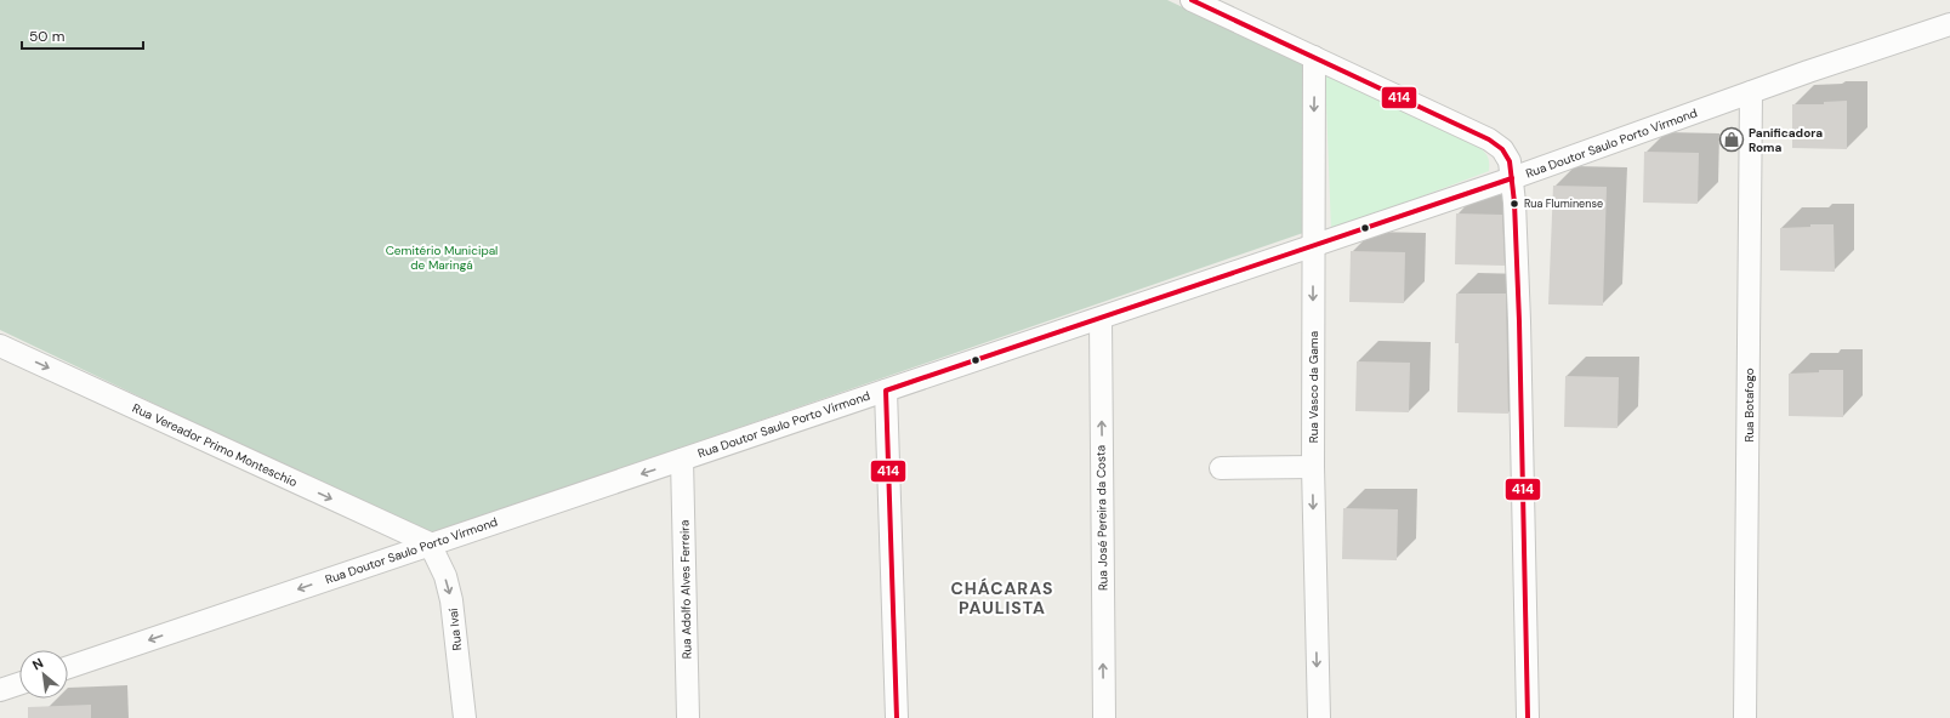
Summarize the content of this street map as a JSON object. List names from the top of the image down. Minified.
{"streets":{"street":["Rua Doutor Saulo Porto Virmond","Rua Vasco da Gama","Rua Botafogo","Rua Vereador Primo Monteschio","Rua José Pereira da Costa","Rua Adolfo Alves Ferreira","Rua Ivaí"]},"crossings":[["Rua Doutor Saulo Porto Virmond","Rua Vasco da Gama"],["Rua Doutor Saulo Porto Virmond","Rua Botafogo"],["Rua Doutor Saulo Porto Virmond","Rua Vereador Primo Monteschio"],["Rua Doutor Saulo Porto Virmond","Rua José Pereira da Costa"],["Rua Doutor Saulo Porto Virmond","Rua Adolfo Alves Ferreira"],["Rua Doutor Saulo Porto Virmond","Rua Ivaí"],["Rua Vereador Primo Monteschio","Rua Ivaí"]],"one_way":["Rua Vasco da Gama","Rua Vereador Primo Monteschio","Rua José Pereira da Costa","Rua Ivaí"],"districts":["CHÁCARAS PAULISTA"],"parks":["Cemitério Municipal de Maringá"],"places":{"shop":["Panificadora Roma"],"other":["Rua Fluminense"]},"lines":["transit line 414"],"scale_bar":"50 m","north":"top left"}
